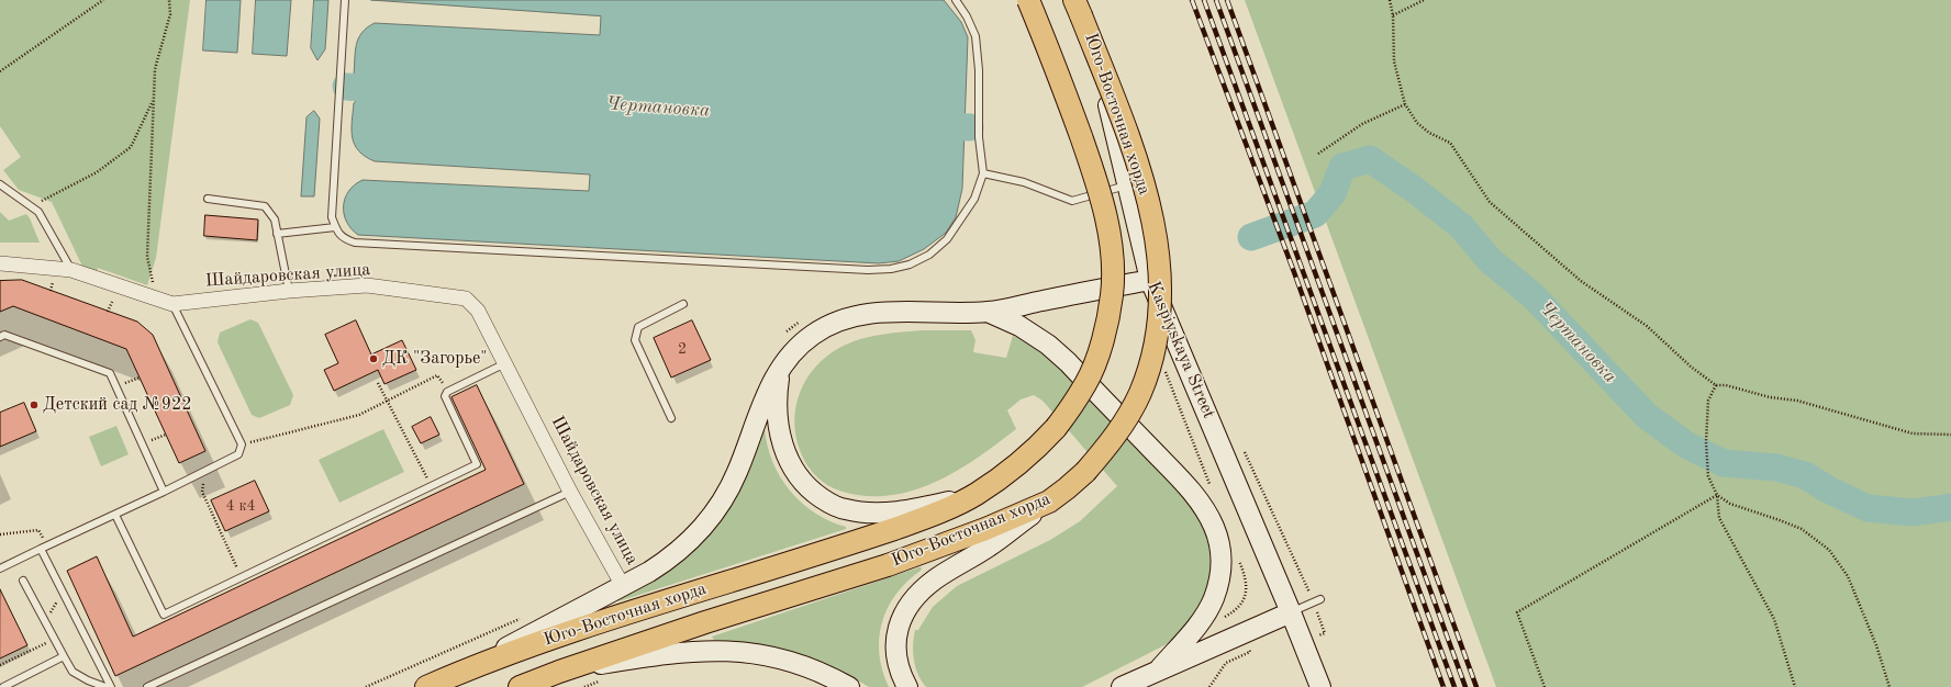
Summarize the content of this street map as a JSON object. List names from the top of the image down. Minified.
{"streets":{"main road":["Юго-Восточная хорда","Kaspiyskaya Street"],"street":["Шайдаровская улица"]},"water":["Чертановка"],"places":["ДК \"Загорье\"","Детский сад №922"],"house_numbers":["2","4 к4"]}
